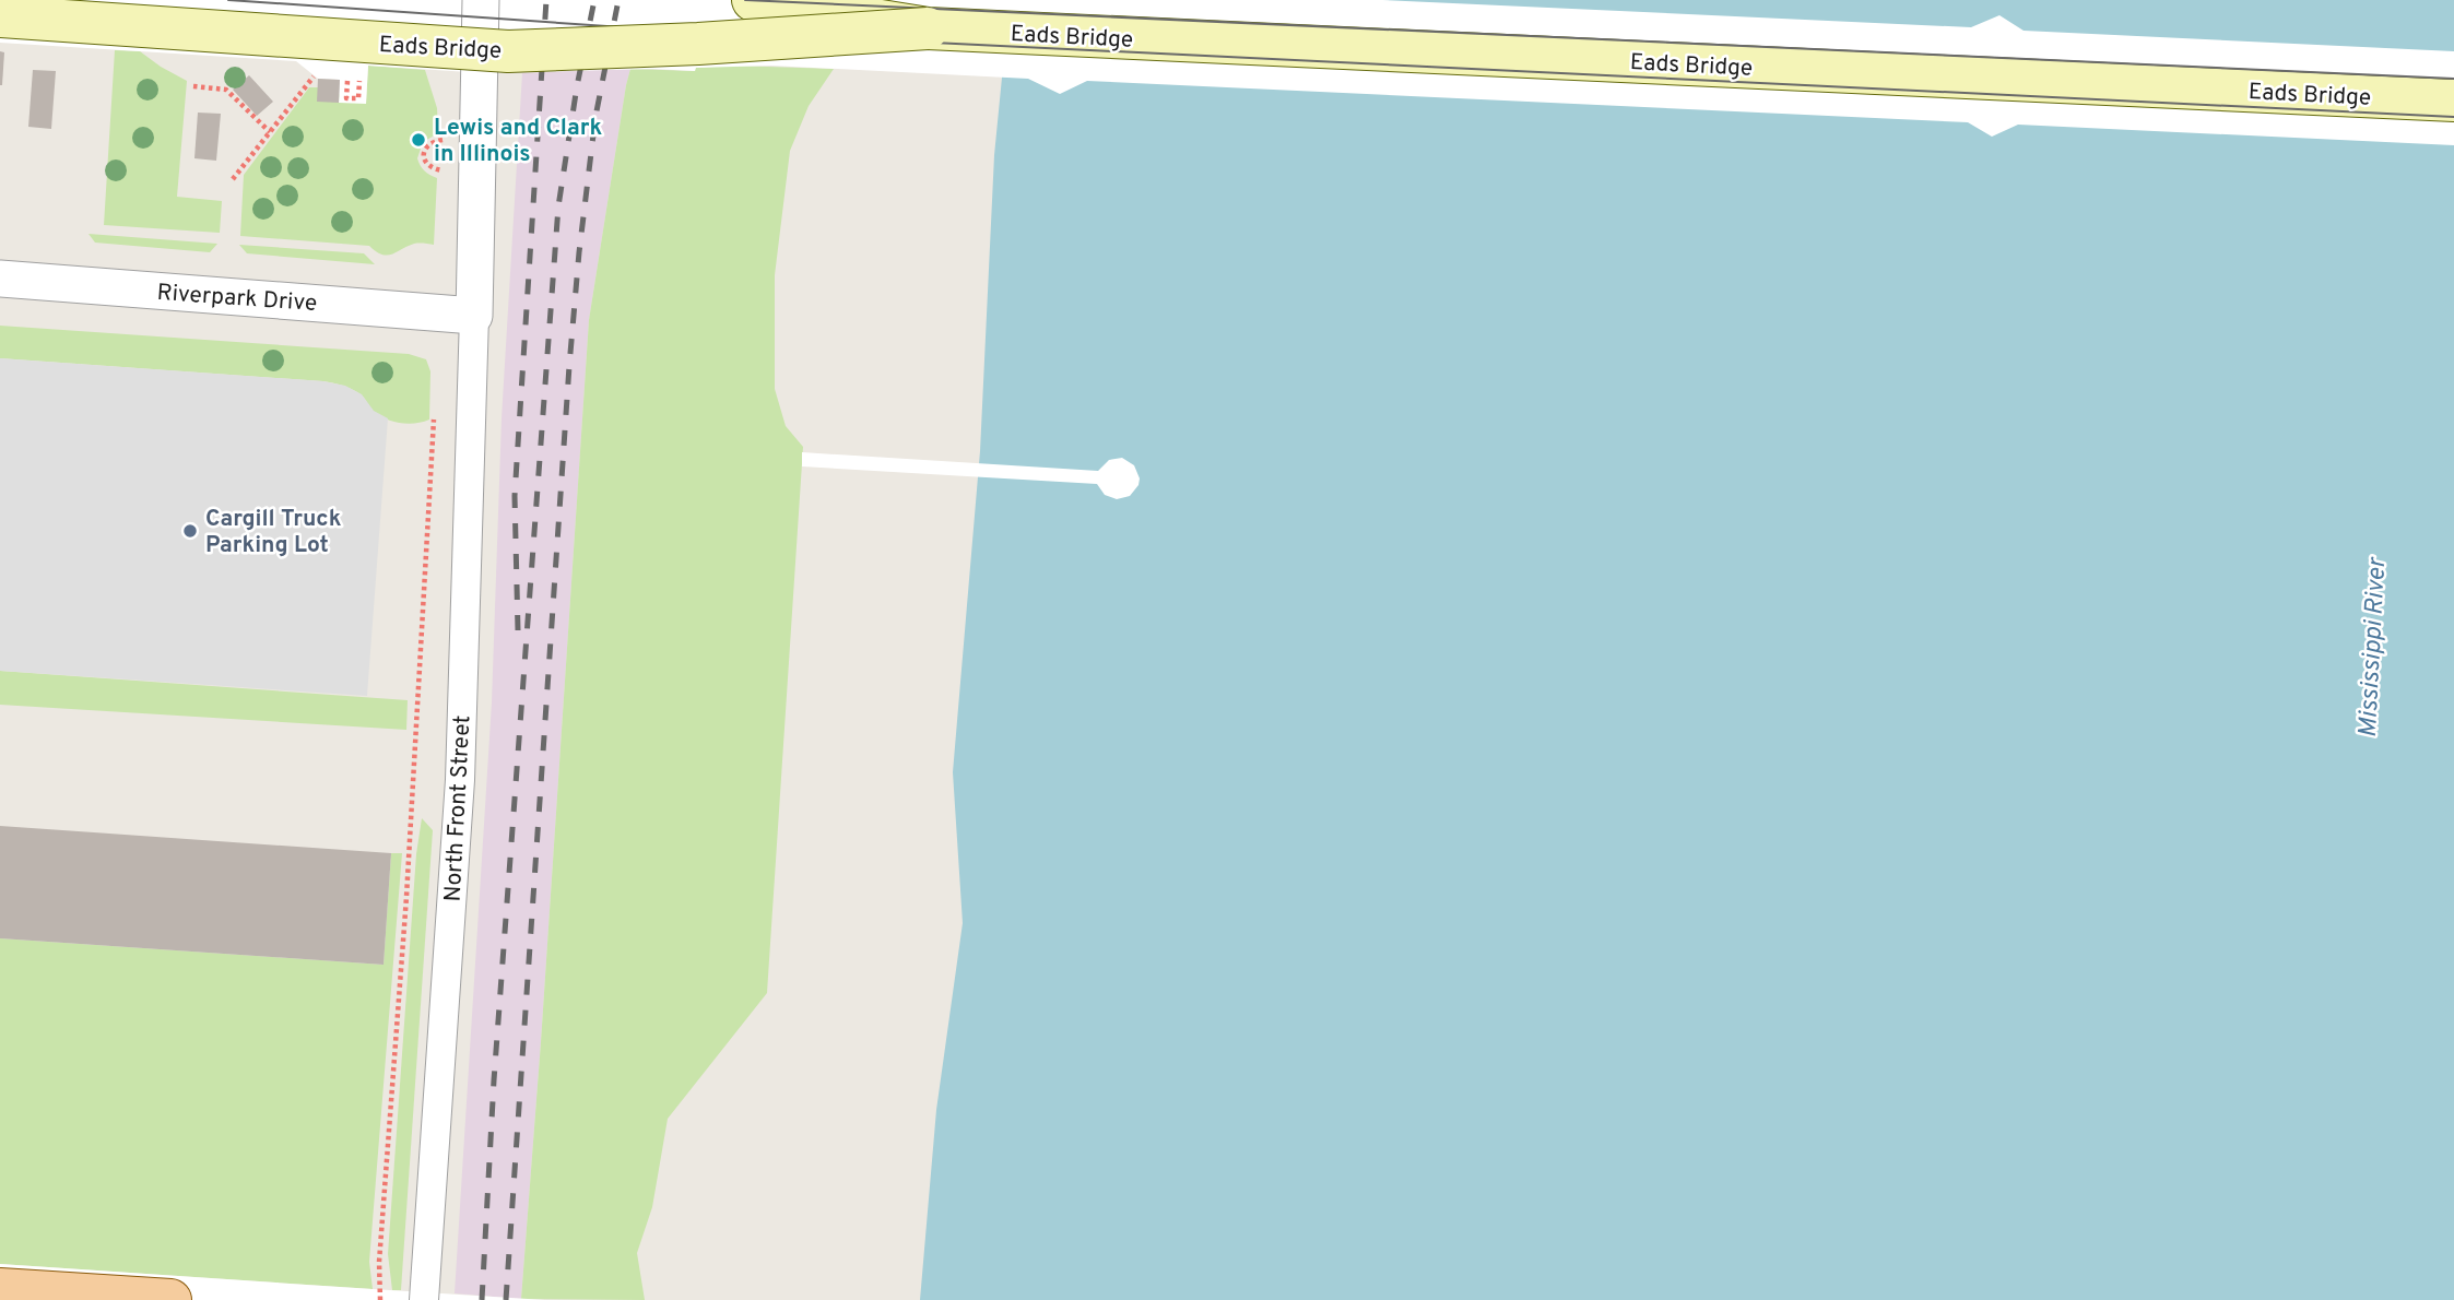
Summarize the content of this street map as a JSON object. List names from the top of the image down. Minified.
{"streets":{"main road":["Eads Bridge"],"street":["Riverpark Drive","North Front Street"]},"crossings":[["Riverpark Drive","North Front Street"]],"water":["Mississippi River"],"places":["Lewis and Clark in Illinois","Cargill Truck Parking Lot"]}
